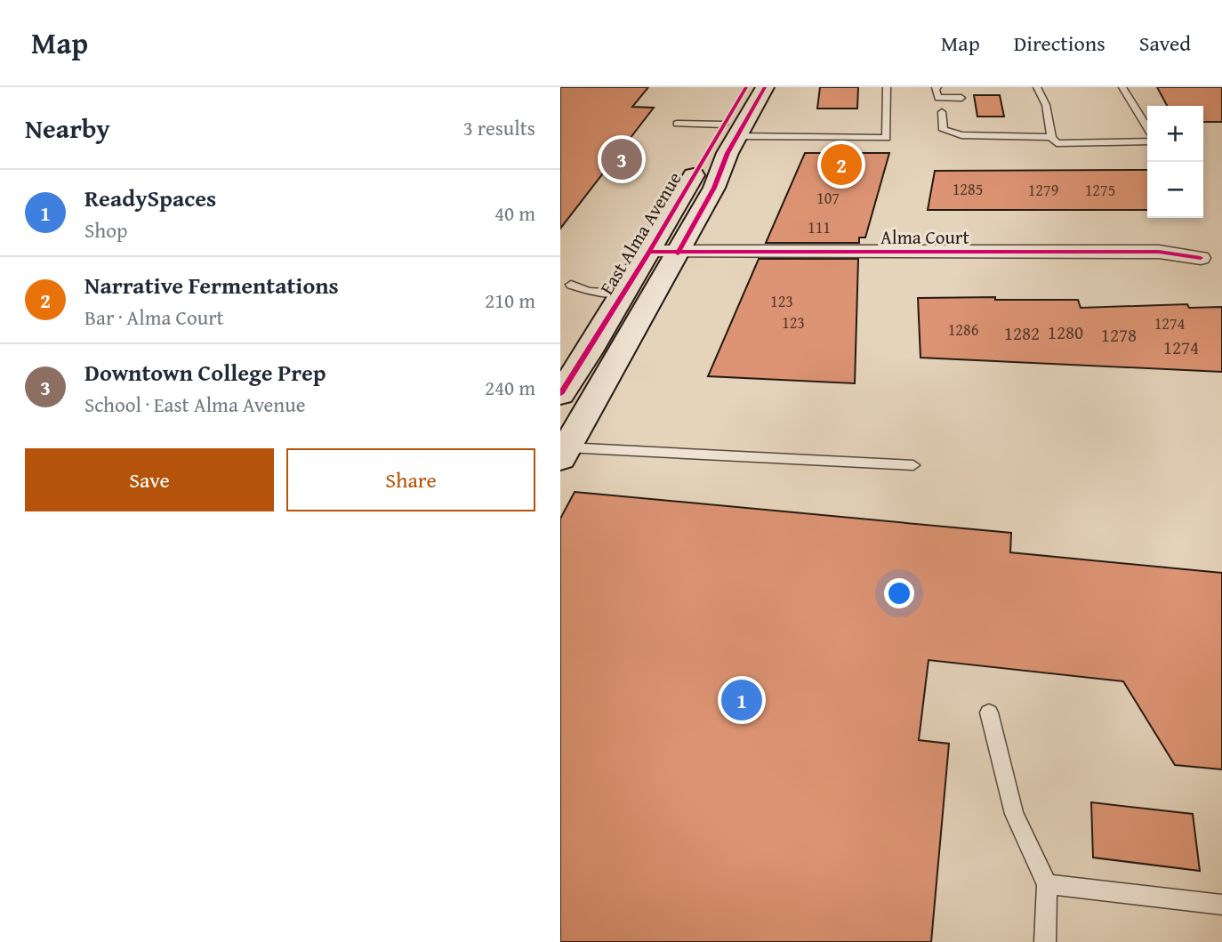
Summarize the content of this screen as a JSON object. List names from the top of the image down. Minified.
{"streets":{"main road":["East Alma Avenue"],"street":["Alma Court"]},"crossings":[["East Alma Avenue","Alma Court"]],"house_numbers":["1285","1279","1275","107","111","123","123","1274","1286","1280","1282","1278","1274"],"page":{"header":"Map","nav":["Map","Directions","Saved"],"heading":["Nearby","3 results"],"map_buttons":["+","−"],"pins":["3","2","1"],"list":[{"mark":"1","name":"ReadySpaces","note":"Shop","value":"40 m"},{"mark":"2","name":"Narrative Fermentations","note":"Bar · Alma Court","value":"210 m"},{"mark":"3","name":"Downtown College Prep","note":"School · East Alma Avenue","value":"240 m"}],"buttons":["Save","Share"]}}
